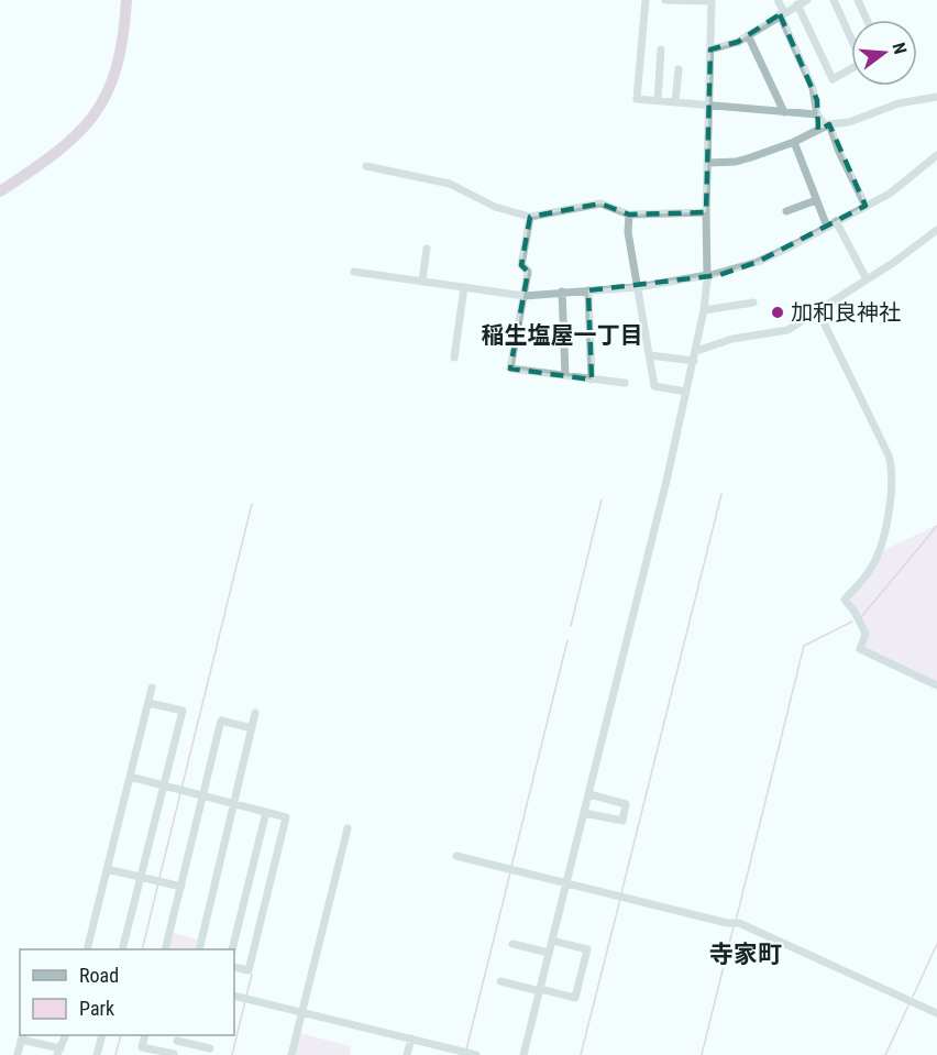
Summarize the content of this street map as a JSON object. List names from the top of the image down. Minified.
{"districts":["稲生塩屋一丁目","寺家町"],"places":["加和良神社"],"legend":["Road","Park"],"north":"right"}
